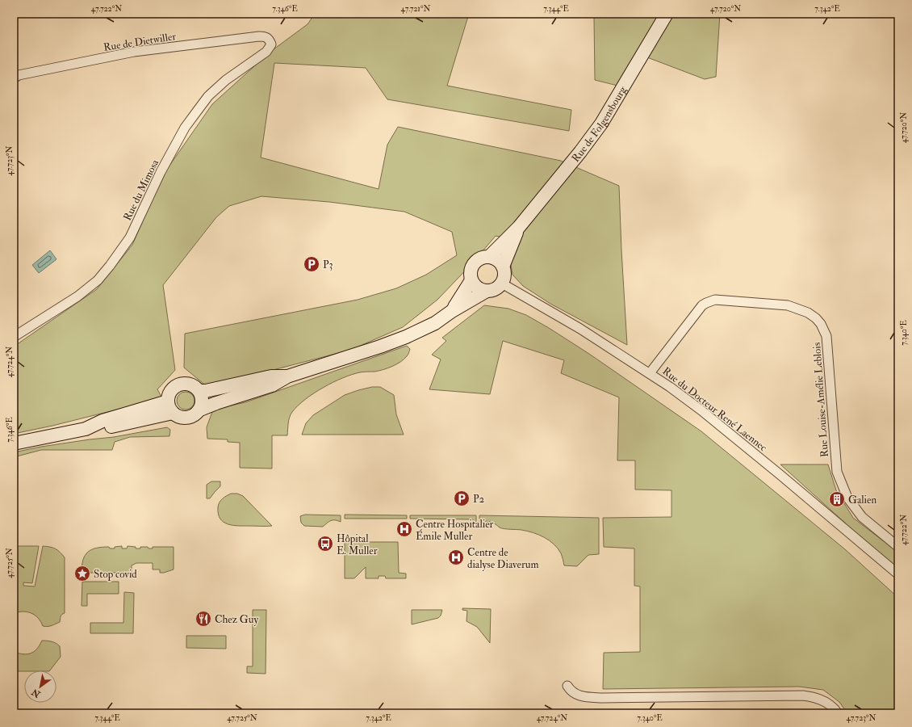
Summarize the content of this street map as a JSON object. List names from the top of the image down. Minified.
{"streets":{"main road":["Rue de Folgensbourg"],"street":["Rue de Dietwiller","Rue du Mimosa","Rue Louise-Amélie Leblois","Rue du Docteur René Laennec"]},"crossings":[["Rue de Dietwiller","Rue du Mimosa"],["Rue de Folgensbourg","Rue du Docteur René Laennec"],["Rue Louise-Amélie Leblois","Rue du Docteur René Laennec"]],"places":{"parking":["P3","P2"],"building":["Galien"],"hospital":["Centre Hospitalier Émile Muller","Centre de dialyse Diaverum"],"bus stop":["Hôpital E. Muller"],"place":["Stop covid"],"restaurant":["Chez Guy"]},"north":"bottom left","coordinates":["47.722°N","7.346°E","47.721°N","7.344°E","47.720°N","7.342°E","47.723°N","7.340°E","47.724°N","47.725°N"]}
